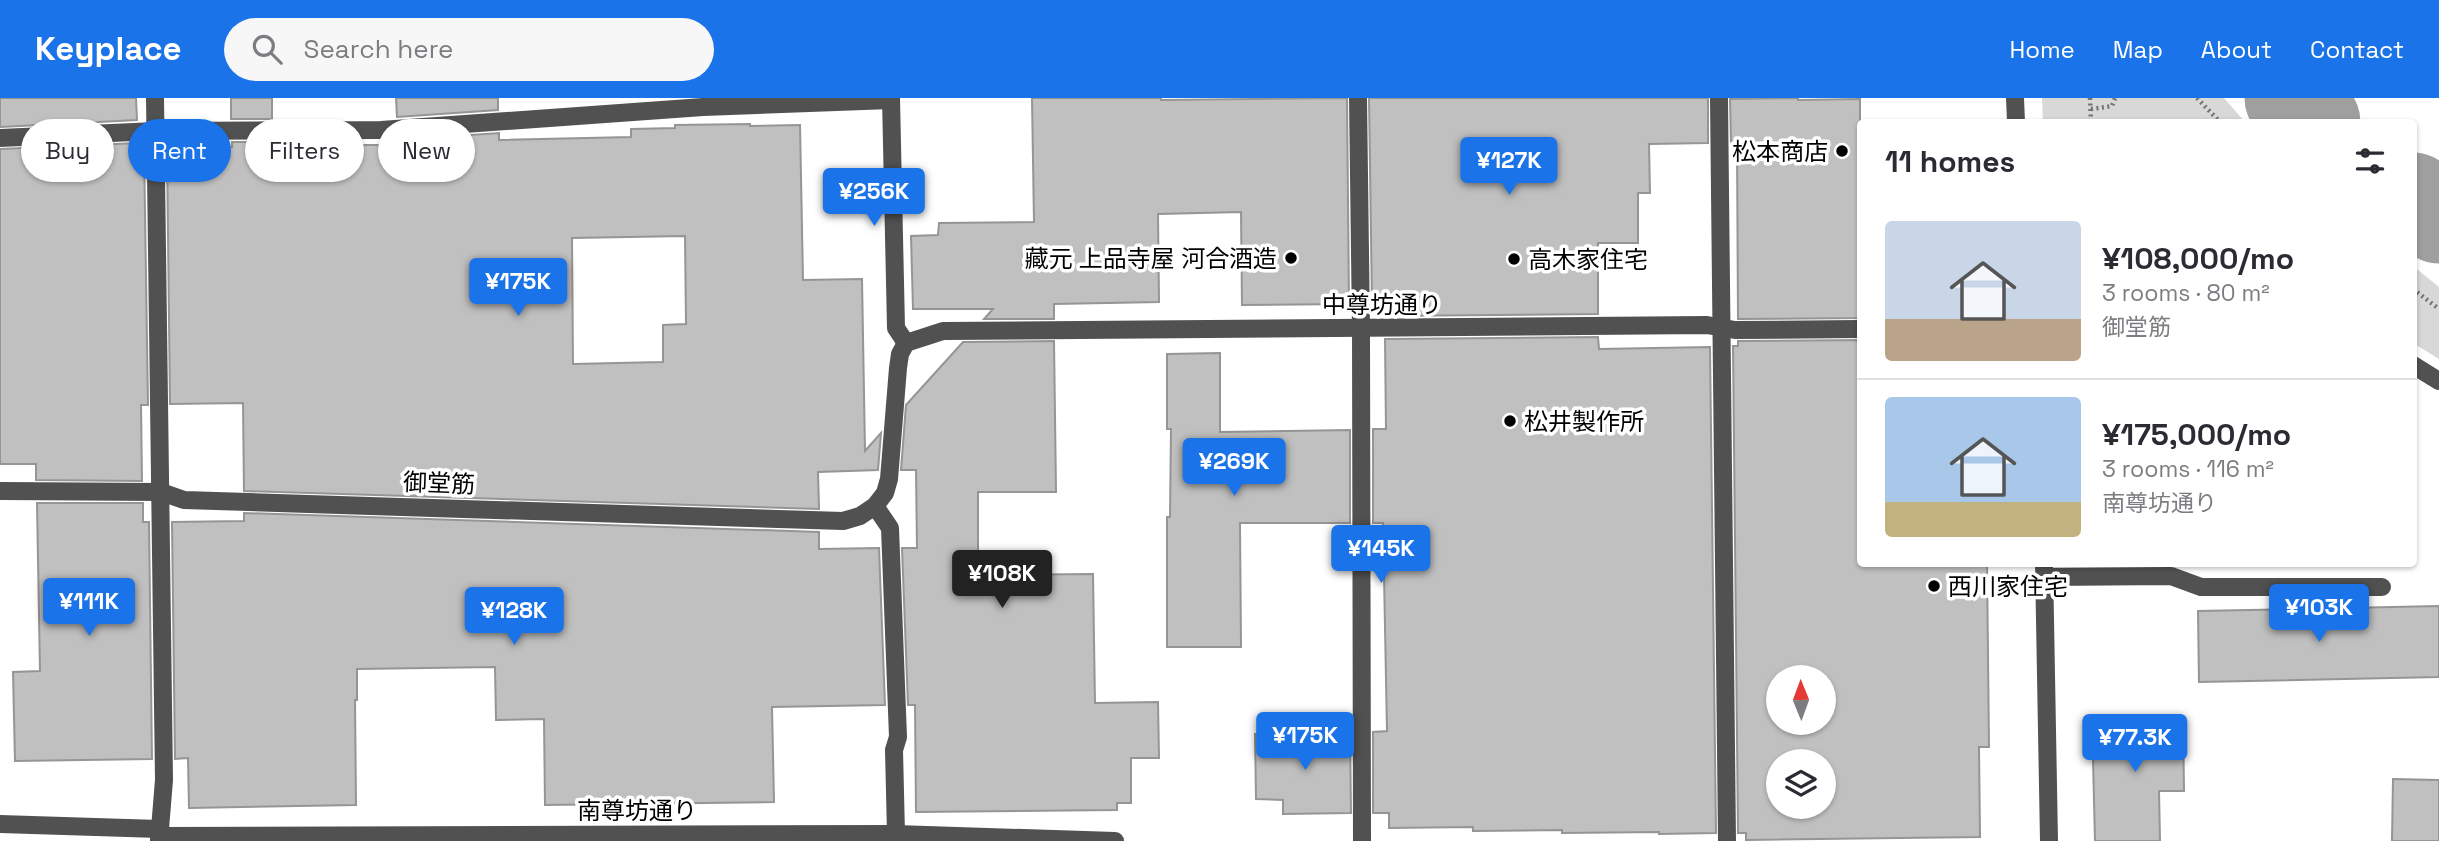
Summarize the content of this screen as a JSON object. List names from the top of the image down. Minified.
{"streets":{"street":["中尊坊通り","御堂筋","南尊坊通り"]},"places":["松本商店","藏元 上品寺屋 河合酒造","高木家住宅","松井製作所","西川家住宅"],"north":"top","page":{"header":"Keyplace","search":"Search here","nav":["Home","Map","About","Contact"],"chip":["Buy","Rent","Filters","New"],"heading":"11 homes","price":["¥127K","¥256K","¥175K","¥269K","¥145K","¥108K","¥111K","¥103K","¥128K","¥175K","¥77.3K"],"list":[{"name":"¥108,000/mo","note":"3 rooms · 80 m² · 御堂筋"},{"name":"¥175,000/mo","note":"3 rooms · 116 m² · 南尊坊通り"}]}}
